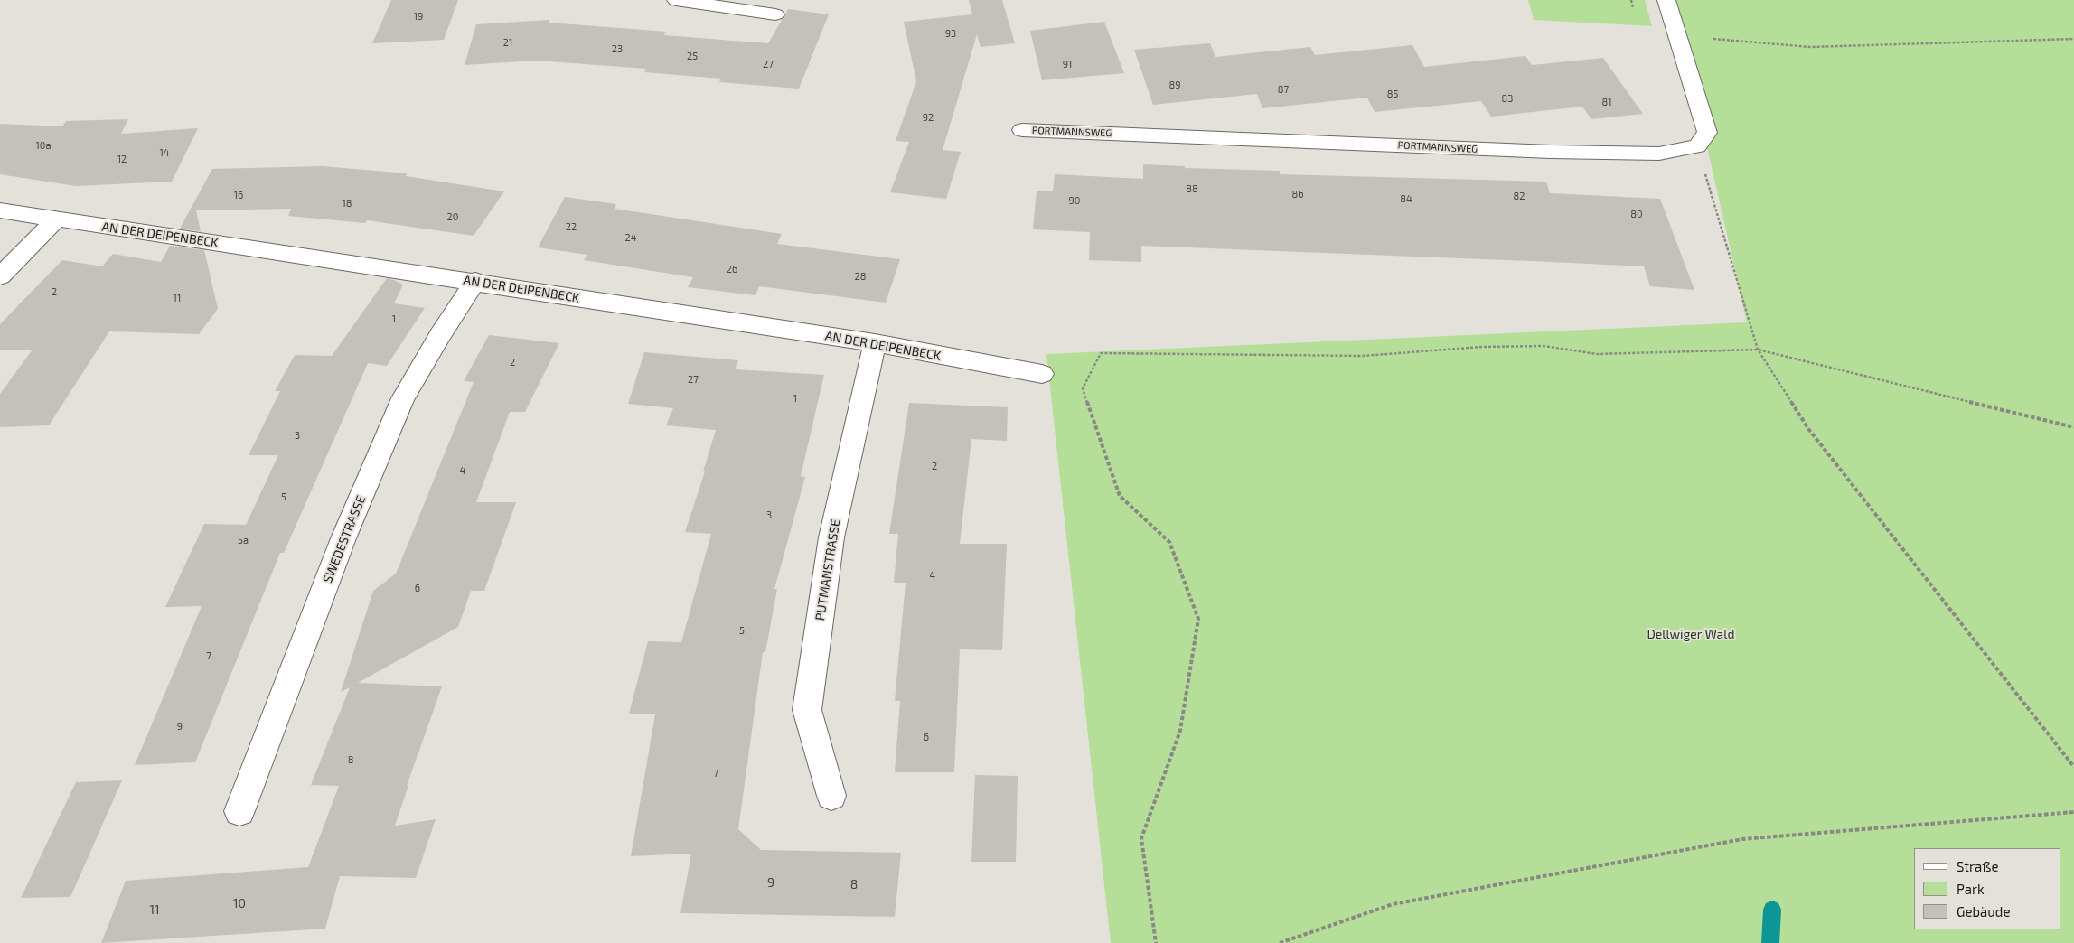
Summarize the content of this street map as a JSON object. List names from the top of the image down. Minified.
{"streets":{"street":["PORTMANNSWEG","AN DER DEIPENBECK","SWEDESTRASSE","PUTMANSTRASSE"]},"crossings":[["AN DER DEIPENBECK","SWEDESTRASSE"],["AN DER DEIPENBECK","PUTMANSTRASSE"]],"parks":["Dellwiger Wald"],"house_numbers":["19","93","21","23","25","27","91","89","87","85","83","81","92","10a","14","12","88","86","16","82","84","90","18","80","20","22","24","26","28","2","11","1","2","27","1","3","2","4","5","3","5a","4","6","5","7","9","6","8","7","9","8","10","11"],"legend":["Straße","Park","Gebäude"]}
